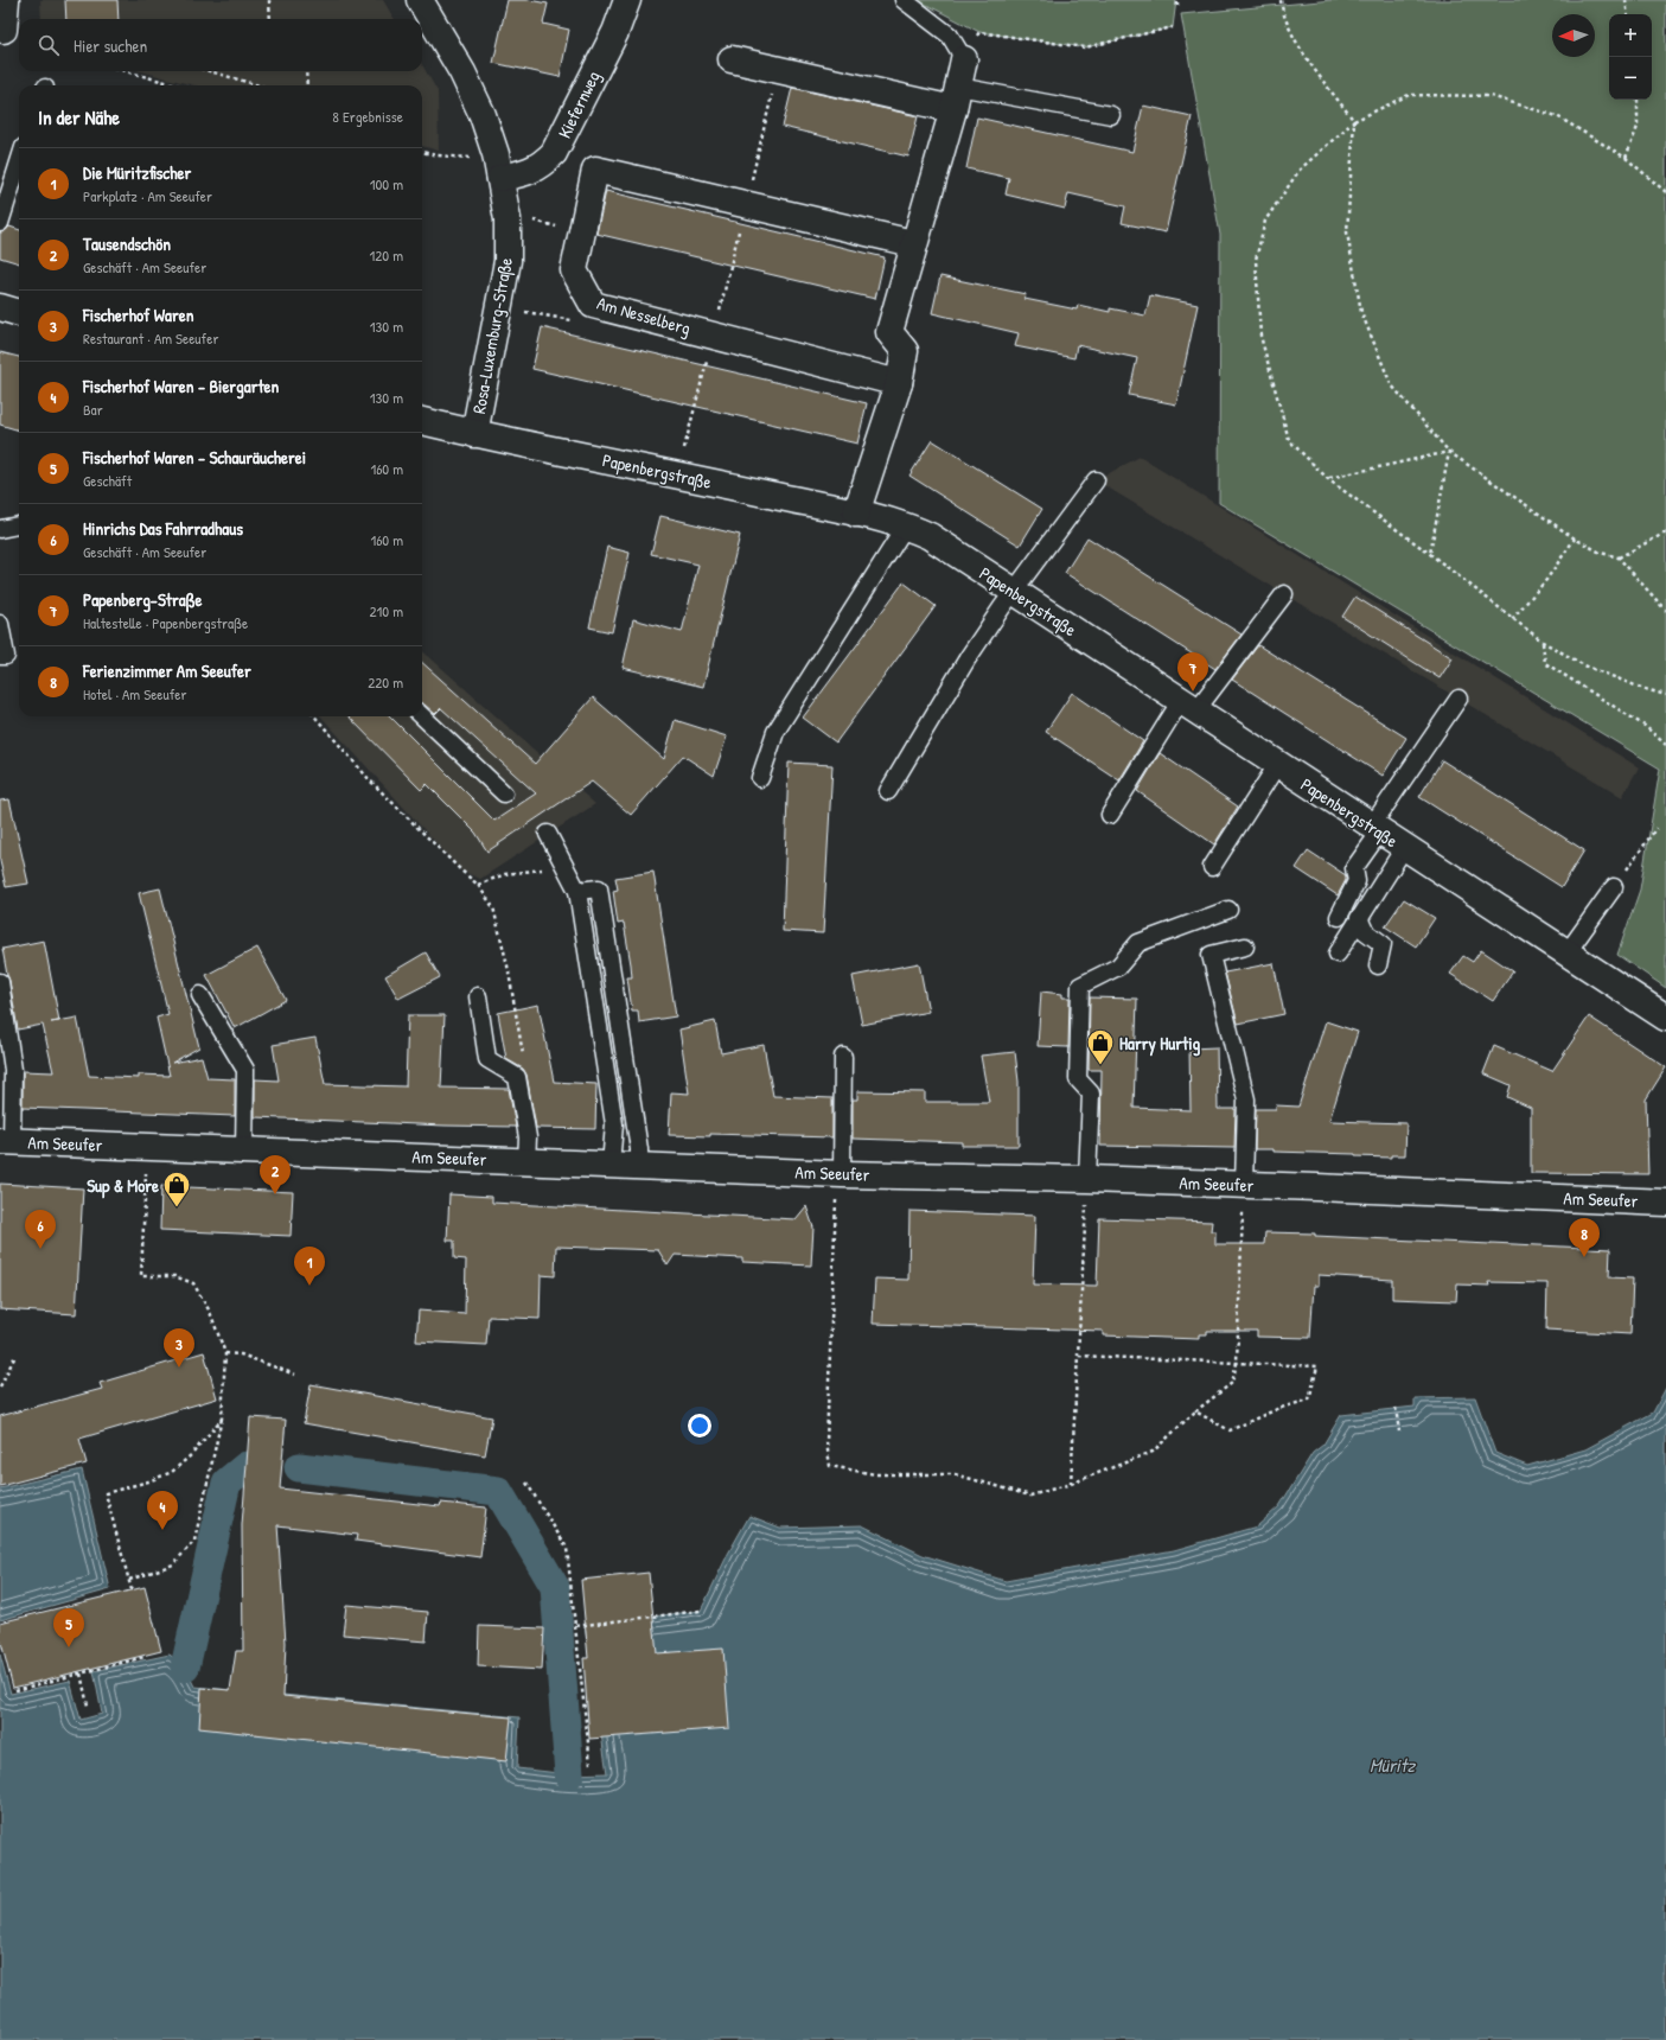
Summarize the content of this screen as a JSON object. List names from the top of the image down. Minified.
{"streets":{"street":["Kiefernweg","Am Nesselberg","Rosa-Luxemburg-Straße","Papenbergstraße","Am Seeufer"]},"crossings":[["Kiefernweg","Rosa-Luxemburg-Straße"],["Rosa-Luxemburg-Straße","Papenbergstraße"]],"water":["Müritz"],"places":{"shop":["Harry Hurtig","Sup & More"]},"north":"left","page":{"map_buttons":["+","−"],"search":"Hier suchen","heading":["In der Nähe","8 Ergebnisse"],"list":[{"mark":"1","name":"Die Müritzfischer","note":"Parkplatz · Am Seeufer","value":"100 m"},{"mark":"2","name":"Tausendschön","note":"Geschäft · Am Seeufer","value":"120 m"},{"mark":"3","name":"Fischerhof Waren","note":"Restaurant · Am Seeufer","value":"130 m"},{"mark":"4","name":"Fischerhof Waren - Biergarten","note":"Bar","value":"130 m"},{"mark":"5","name":"Fischerhof Waren - Schauräucherei","note":"Geschäft","value":"160 m"},{"mark":"6","name":"Hinrichs Das Fahrradhaus","note":"Geschäft · Am Seeufer","value":"160 m"},{"mark":"7","name":"Papenberg-Straße","note":"Haltestelle · Papenbergstraße","value":"210 m"},{"mark":"8","name":"Ferienzimmer Am Seeufer","note":"Hotel · Am Seeufer","value":"220 m"}],"pins":["7","2","6","8","1","3","4","5"]}}
